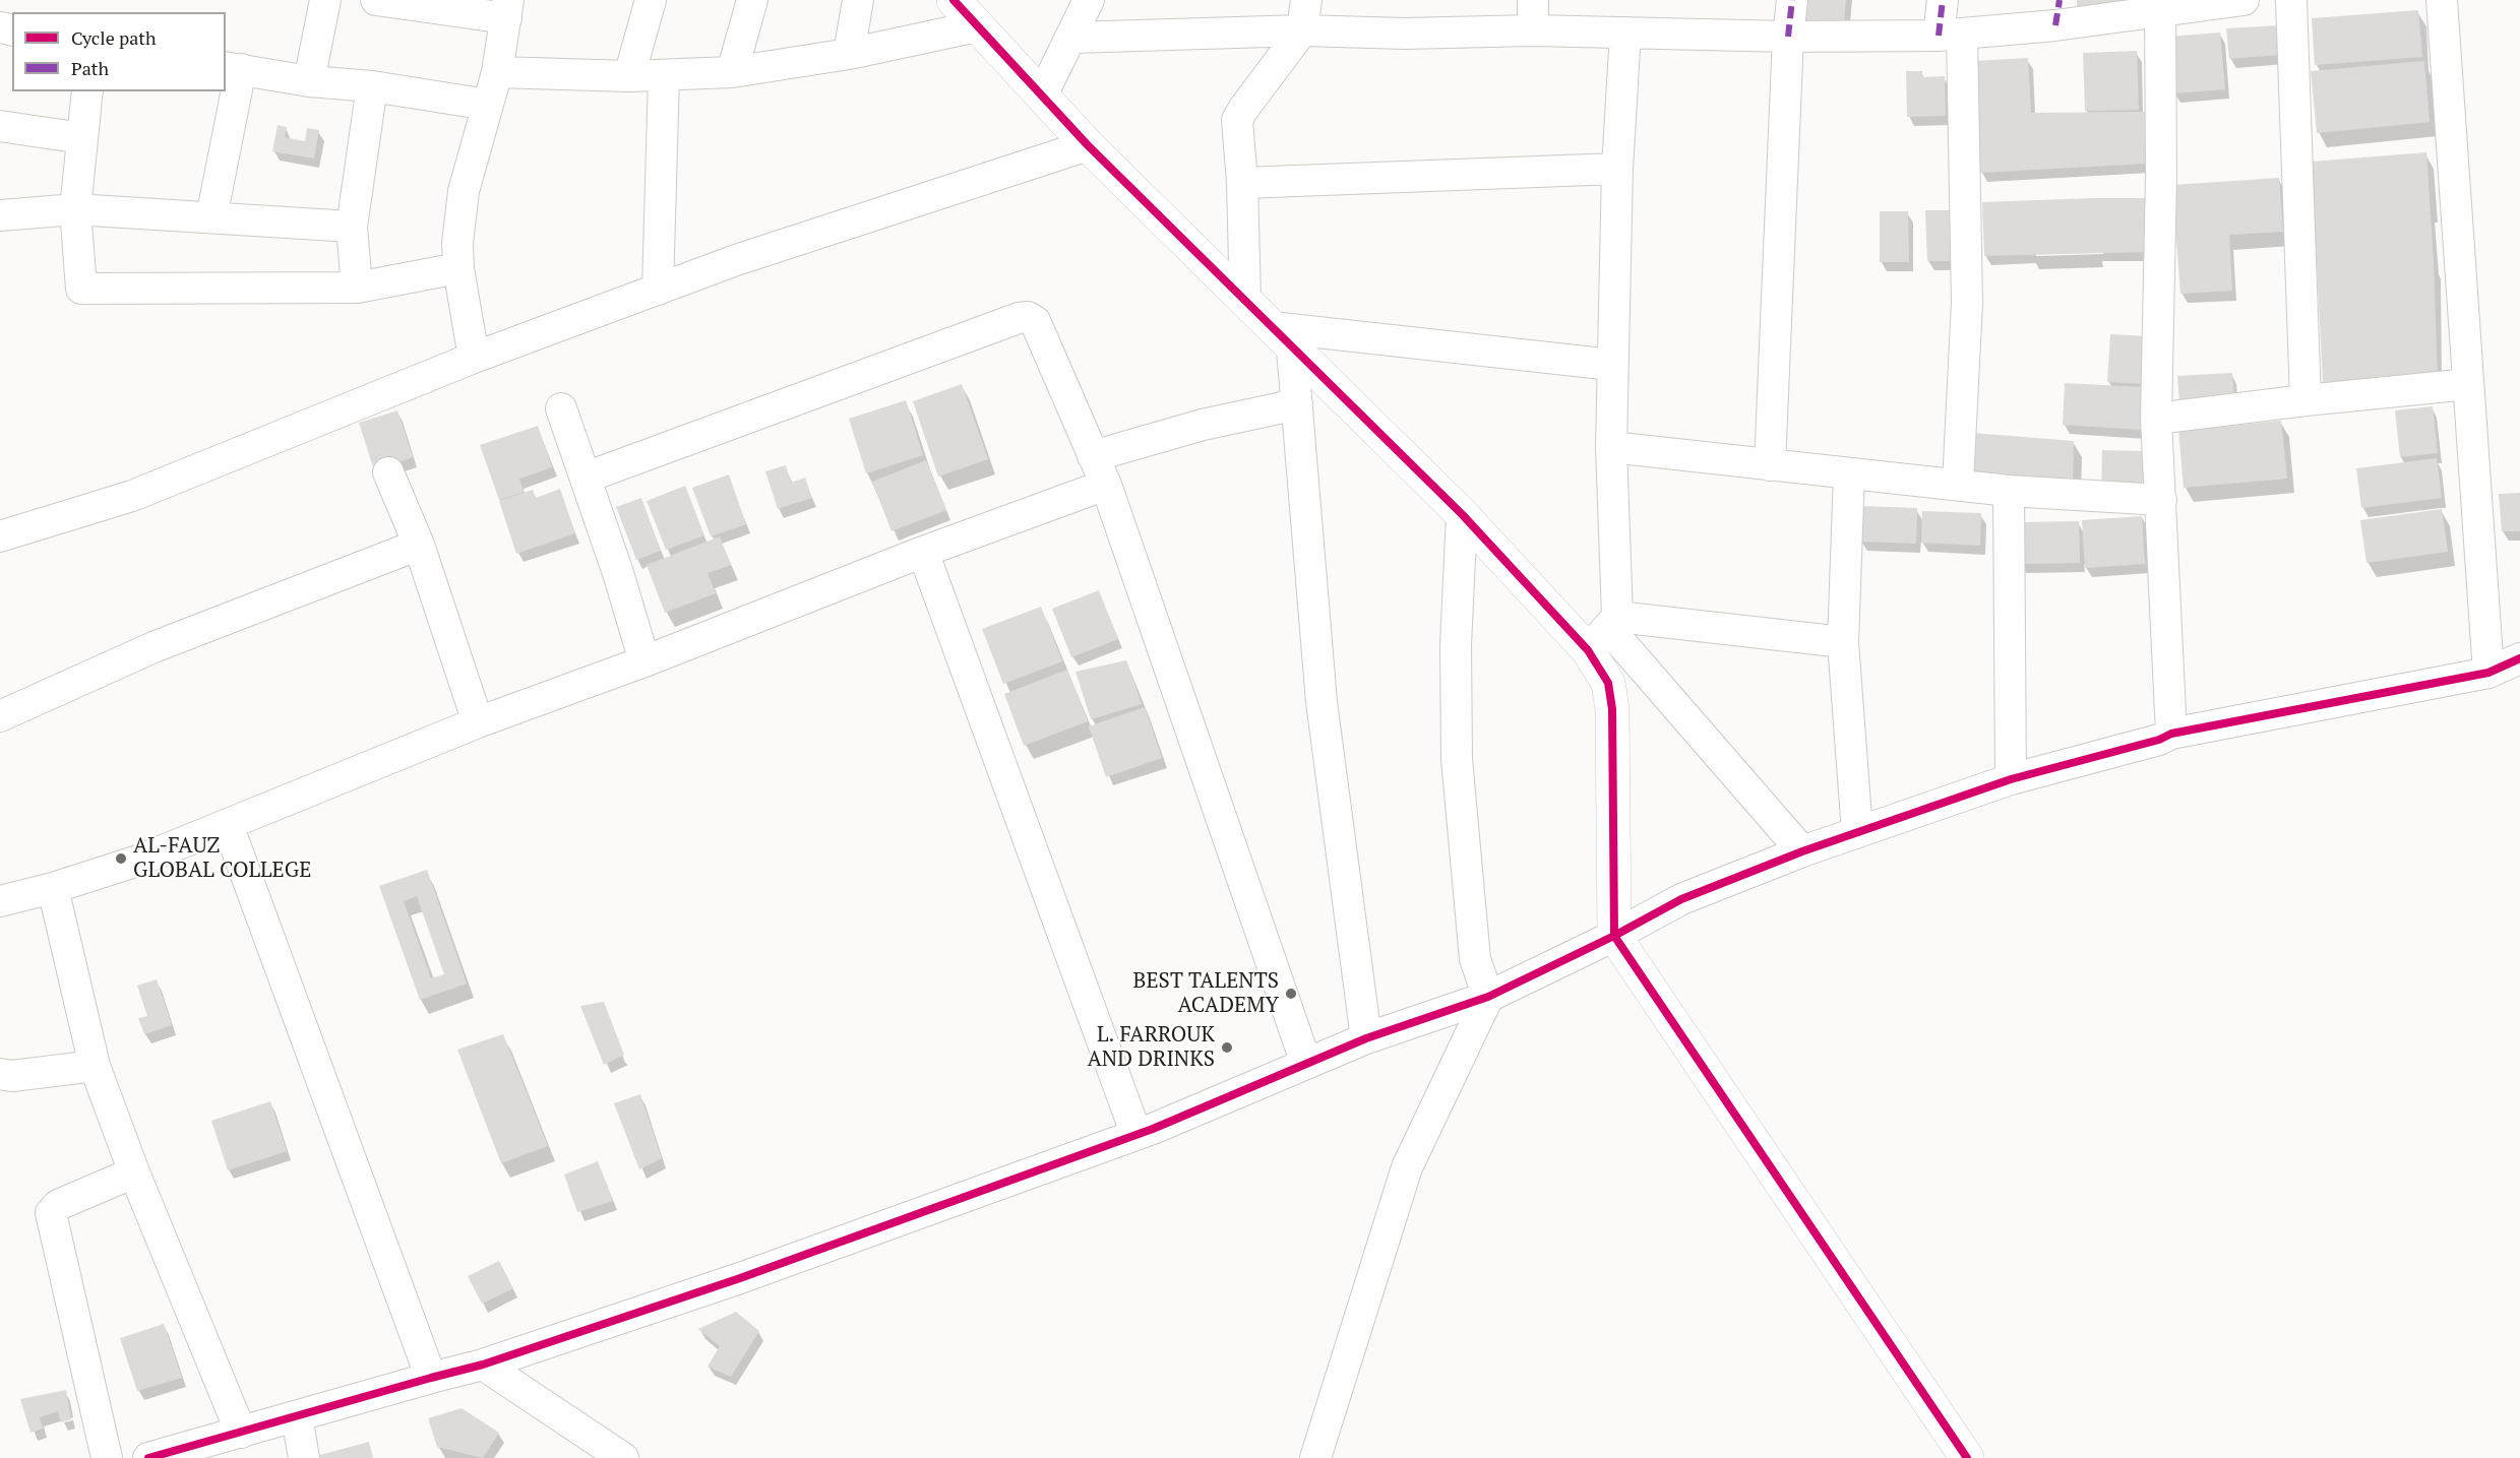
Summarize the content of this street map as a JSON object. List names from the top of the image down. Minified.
{"places":["AL-FAUZ GLOBAL COLLEGE","BEST TALENTS ACADEMY","L. FARROUK AND DRINKS"],"legend":["Cycle path","Path"]}
